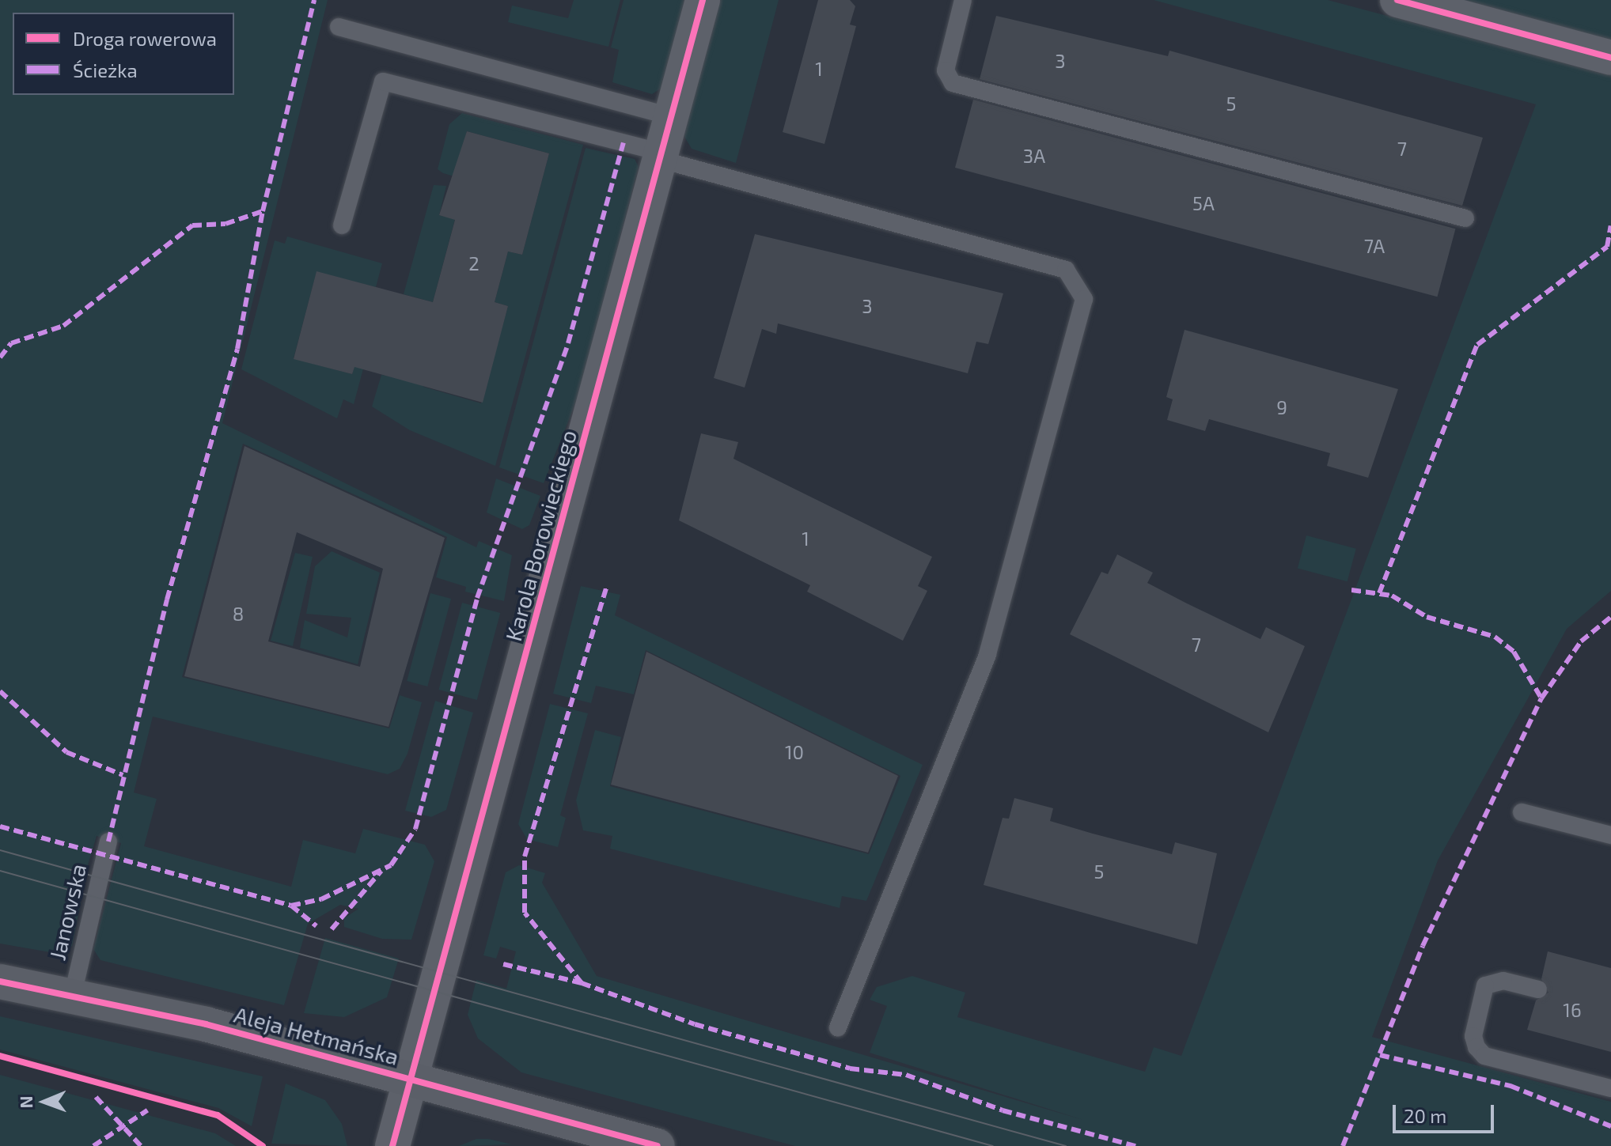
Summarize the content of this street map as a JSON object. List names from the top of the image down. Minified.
{"streets":{"street":["Karola Borowieckiego","Aleja Hetmańska"],"lane":["Janowska"]},"crossings":[["Karola Borowieckiego","Aleja Hetmańska"],["Janowska","Aleja Hetmańska"]],"house_numbers":["3","1","5","7","3A","5A","7A","2","3","9","1","8","7","10","5","16"],"legend":["Droga rowerowa","Ścieżka"],"scale_bar":"20 m","north":"left"}
